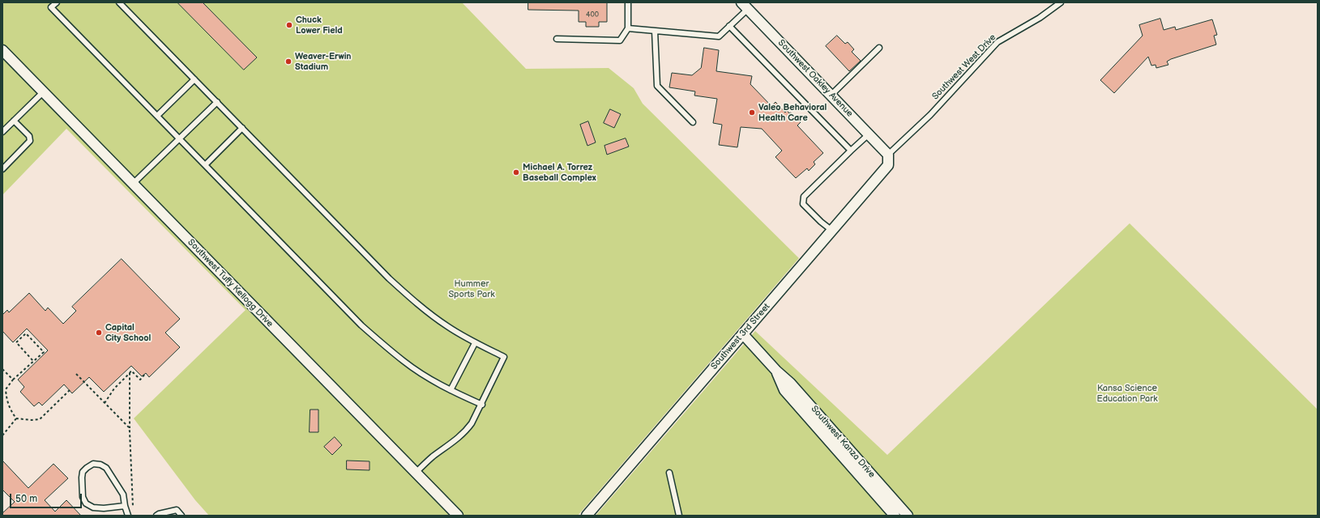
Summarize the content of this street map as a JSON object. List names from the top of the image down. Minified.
{"streets":{"street":["Southwest Oakley Avenue","Southwest Tuffy Kellogg Drive","Southwest 3rd Street","Southwest Kanza Drive"],"lane":["Southwest West Drive"]},"crossings":[["Southwest West Drive","Southwest Oakley Avenue"],["Southwest West Drive","Southwest 3rd Street"],["Southwest Oakley Avenue","Southwest 3rd Street"],["Southwest 3rd Street","Southwest Kanza Drive"]],"parks":["Hummer Sports Park","Kansa Science Education Park"],"places":["Chuck Lower Field","Weaver-Erwin Stadium","Valeo Behavioral Health Care","Michael A. Torrez Baseball Complex","Capital City School"],"house_numbers":["400"],"scale_bar":"50 m"}
